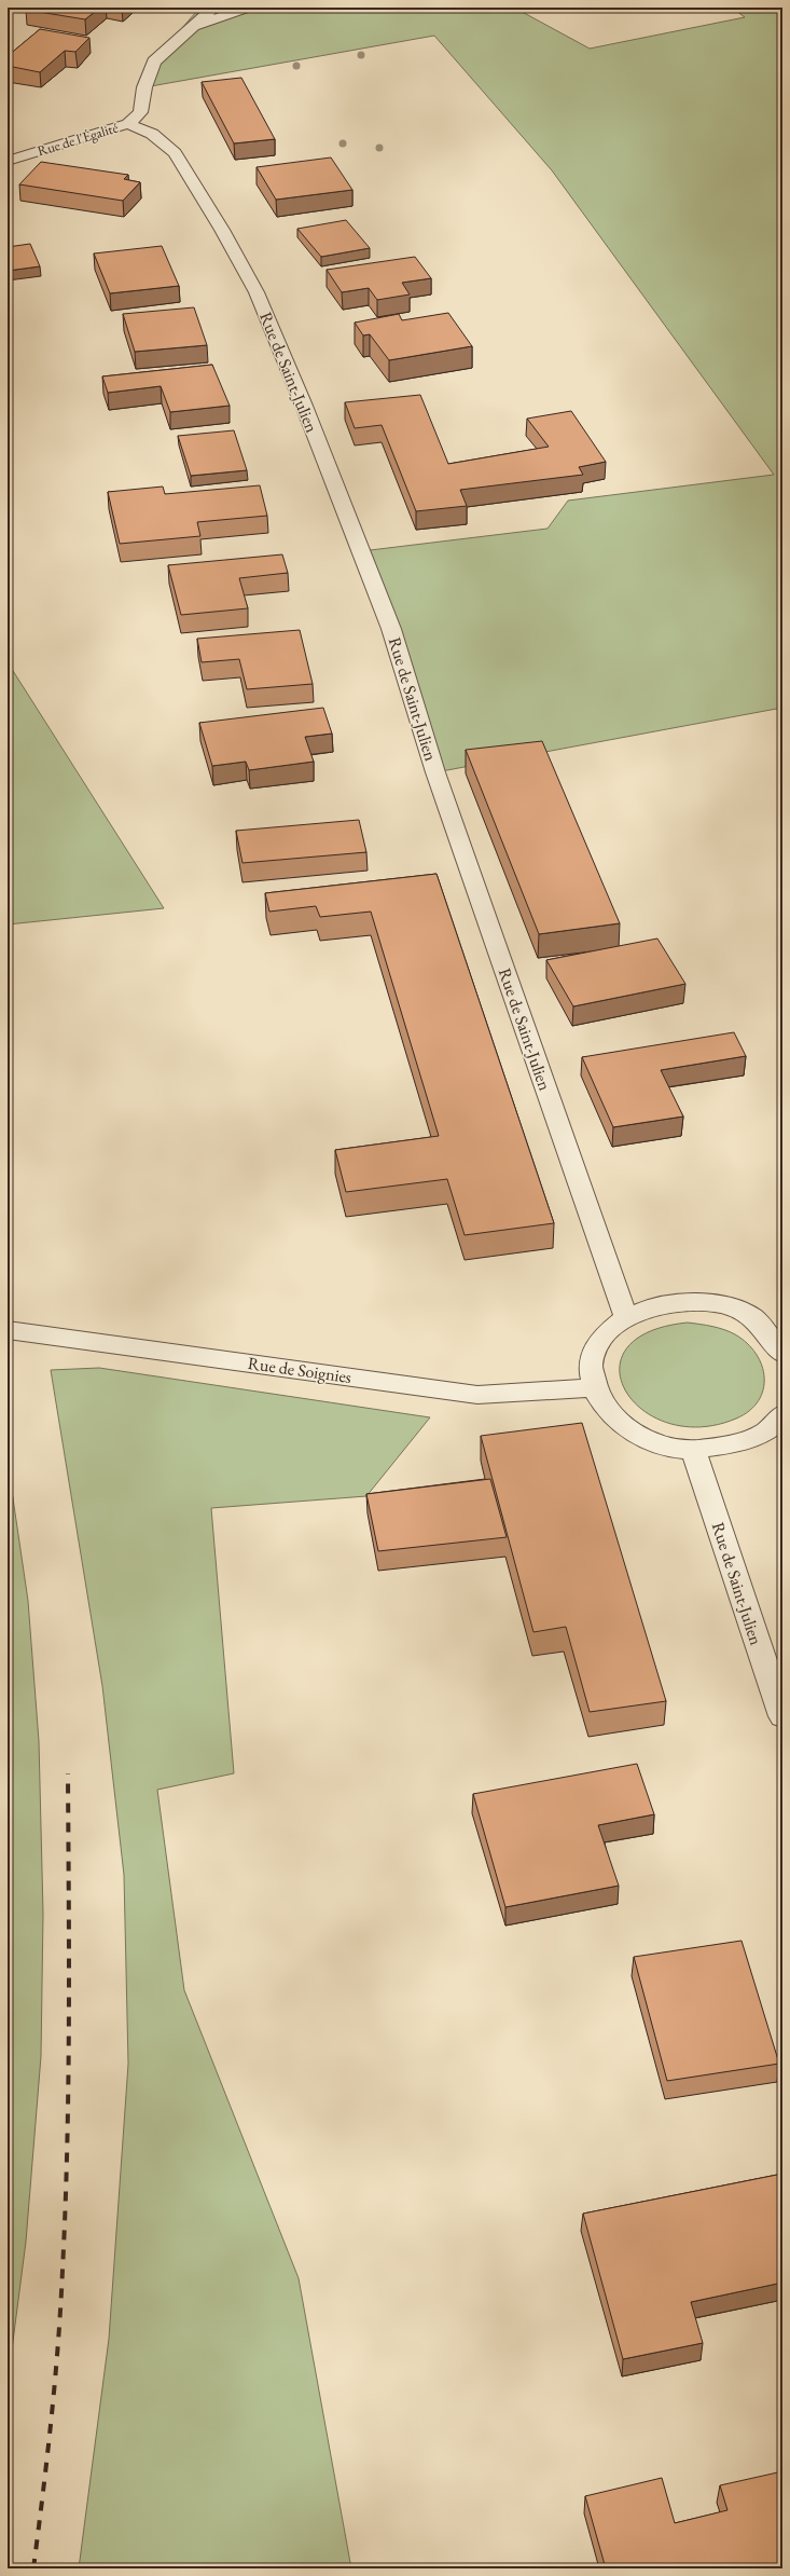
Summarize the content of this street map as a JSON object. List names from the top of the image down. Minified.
{"streets":{"street":["Rue de l'Égalité","Rue de Saint-Julien","Rue de Soignies"]},"crossings":[["Rue de l'Égalité","Rue de Saint-Julien"]]}
